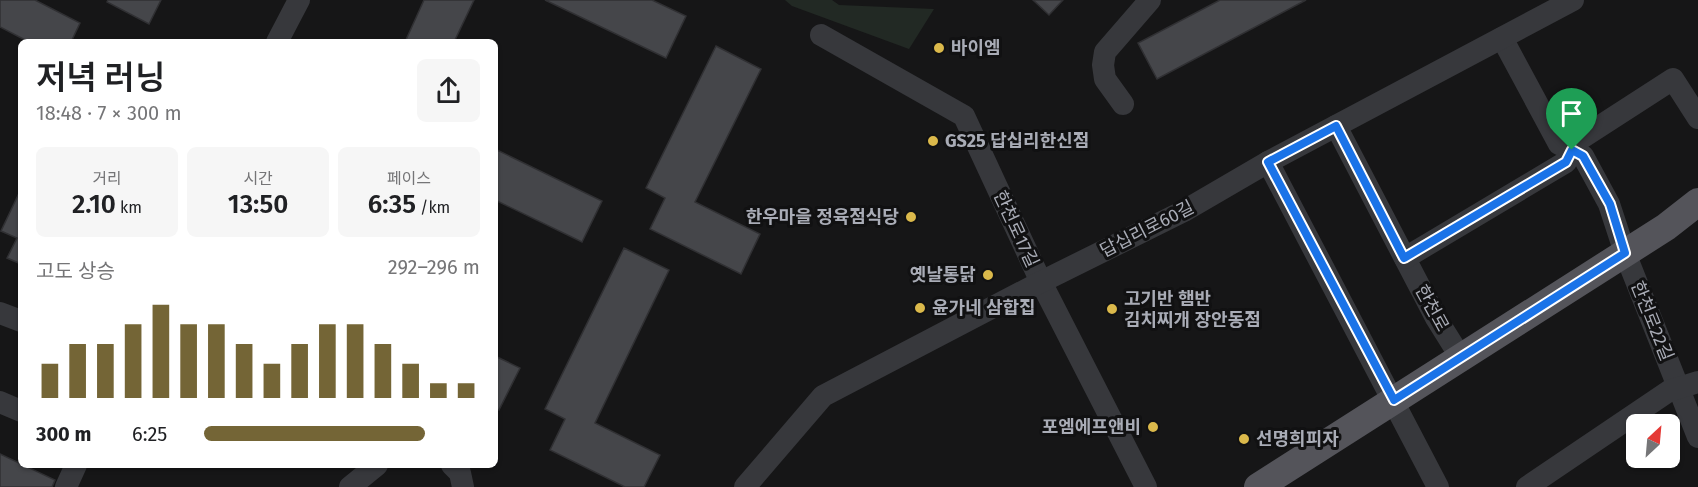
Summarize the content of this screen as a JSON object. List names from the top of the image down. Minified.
{"streets":{"street":["한천로17길","답십리로60길","한천로","한천로22길"]},"crossings":[["한천로17길","답십리로60길"],["답십리로60길","한천로"]],"places":["바이엠","GS25 답십리한신점","한우마을 정육점식당","옛날통닭","윤가네 삼합집","고기반 햄반 김치찌개 장안동점","포엠에프앤비","선명희피자"],"north":"top right","page":{"heading":["저녁 러닝","18:48 · 7 × 300 m"],"stats":[["거리","2.10 km"],["시간","13:50"],["페이스","6:35 /km"]],"chart":["고도 상승","292–296 m"],"list":[{"name":"300 m","note":"6:25"}]}}
